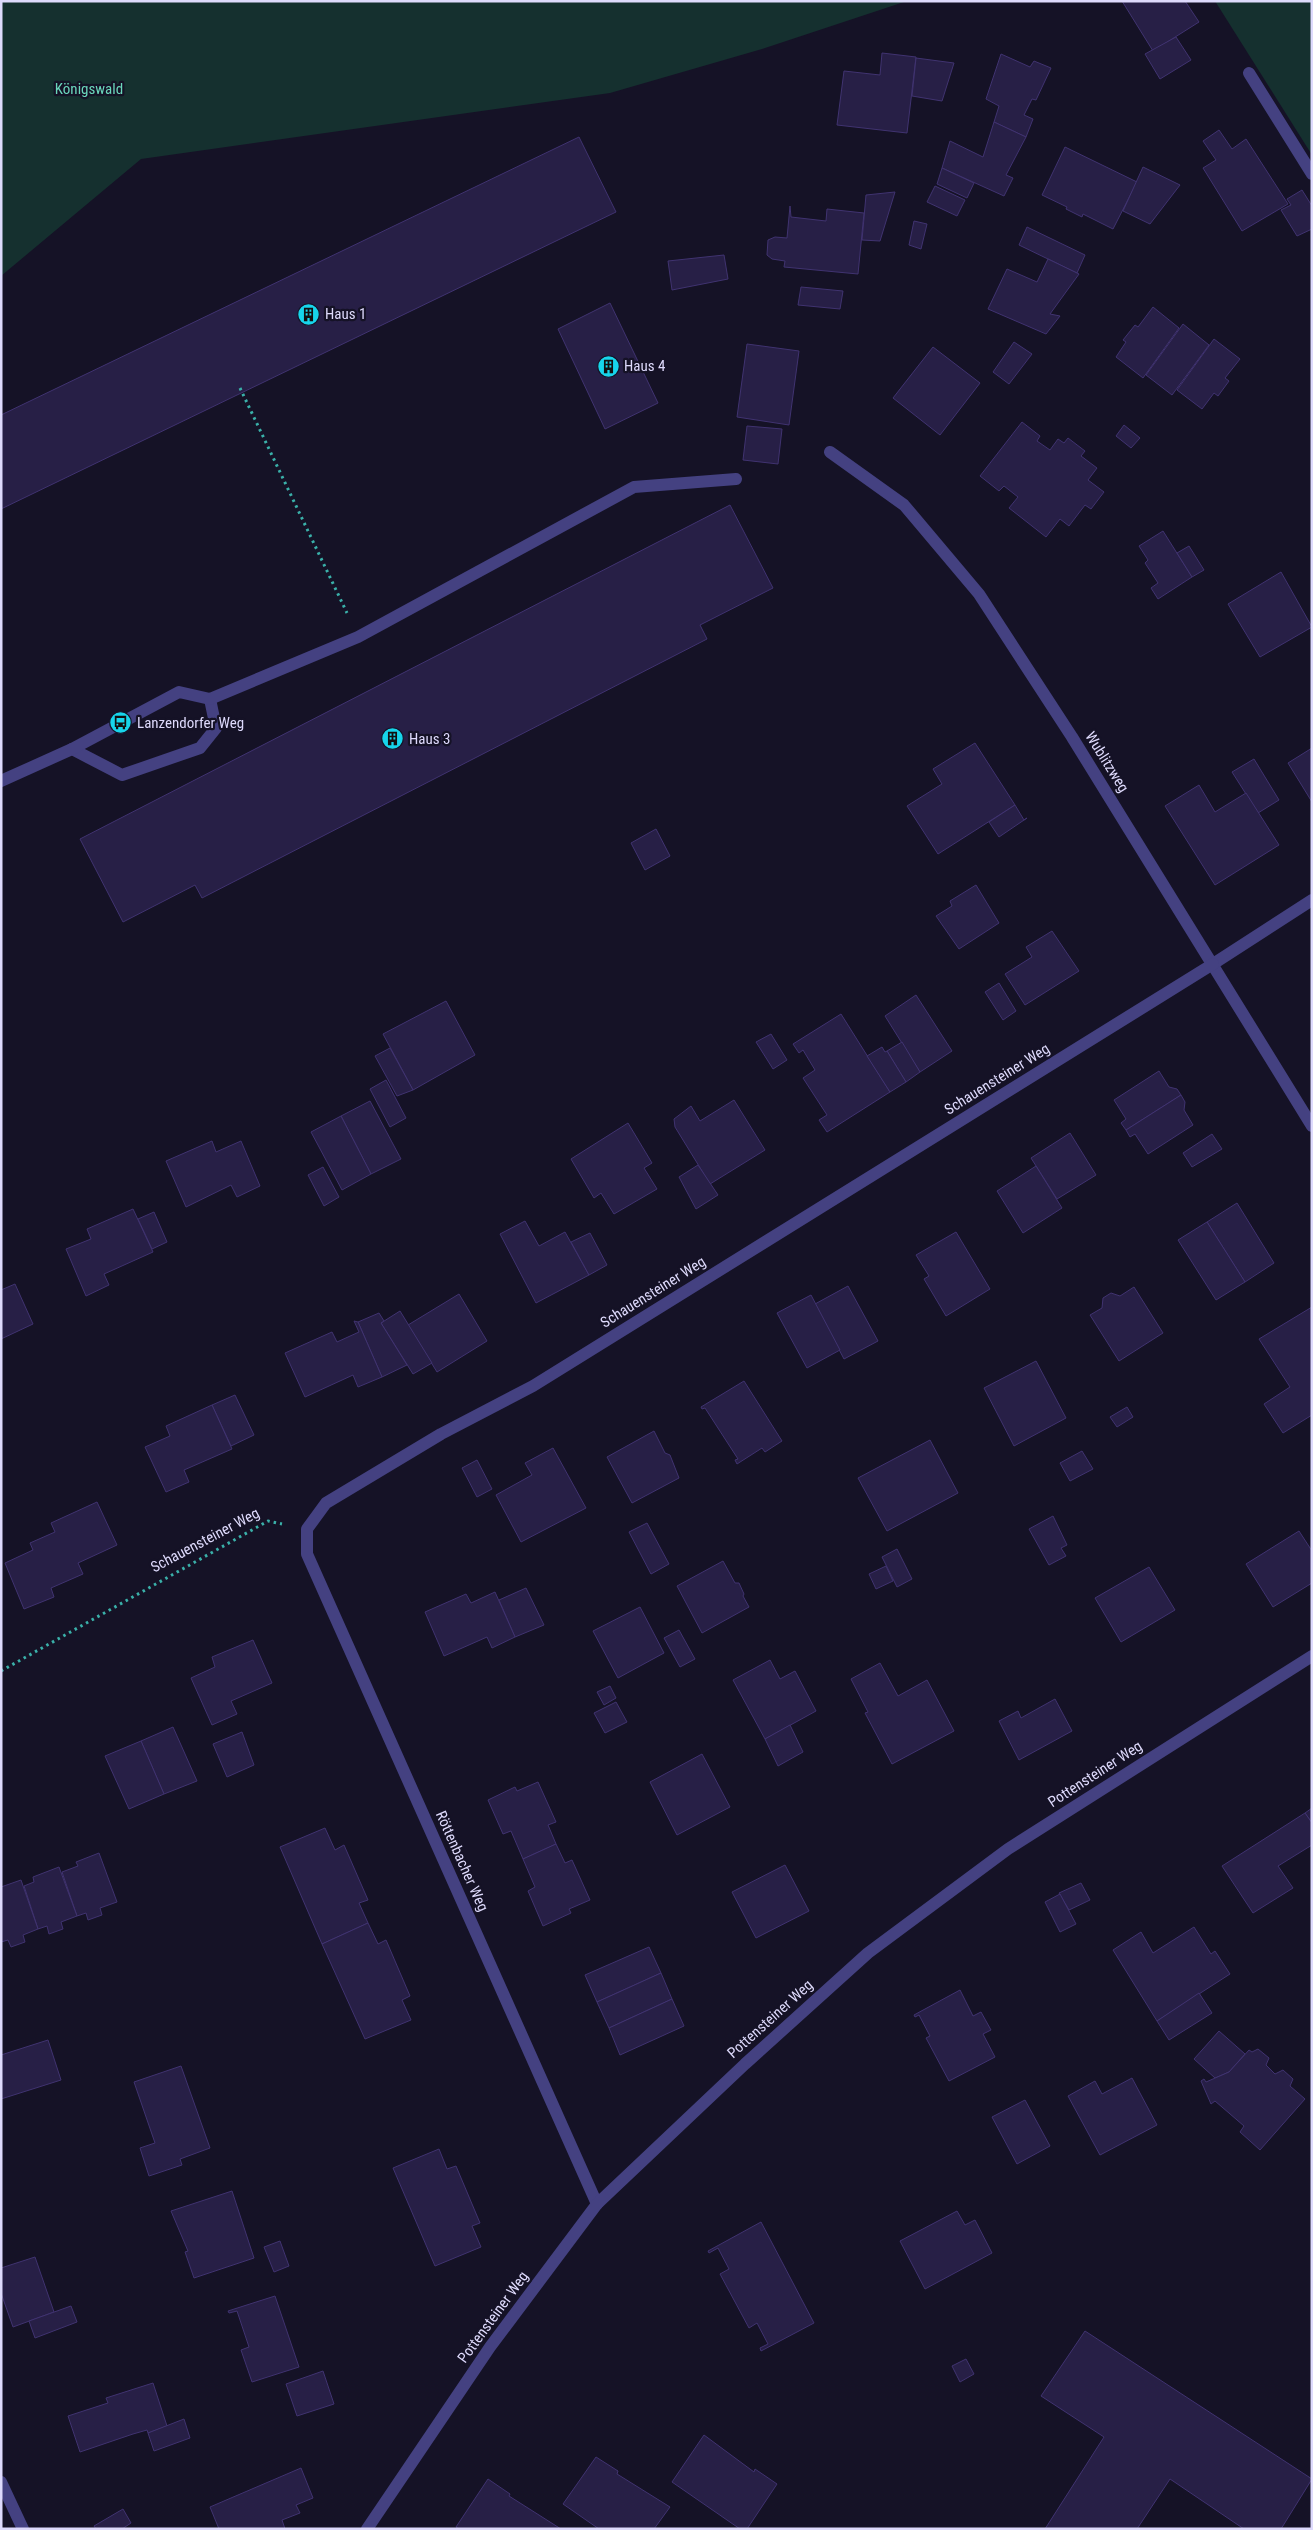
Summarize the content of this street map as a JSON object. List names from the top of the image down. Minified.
{"streets":{"street":["Wublitzweg","Schauensteiner Weg","Pottensteiner Weg","Röttenbacher Weg"]},"crossings":[["Wublitzweg","Schauensteiner Weg"],["Schauensteiner Weg","Röttenbacher Weg"],["Pottensteiner Weg","Röttenbacher Weg"]],"parks":["Königswald"],"places":{"building":["Haus 1","Haus 4","Haus 3"],"bus stop":["Lanzendorfer Weg"]}}
